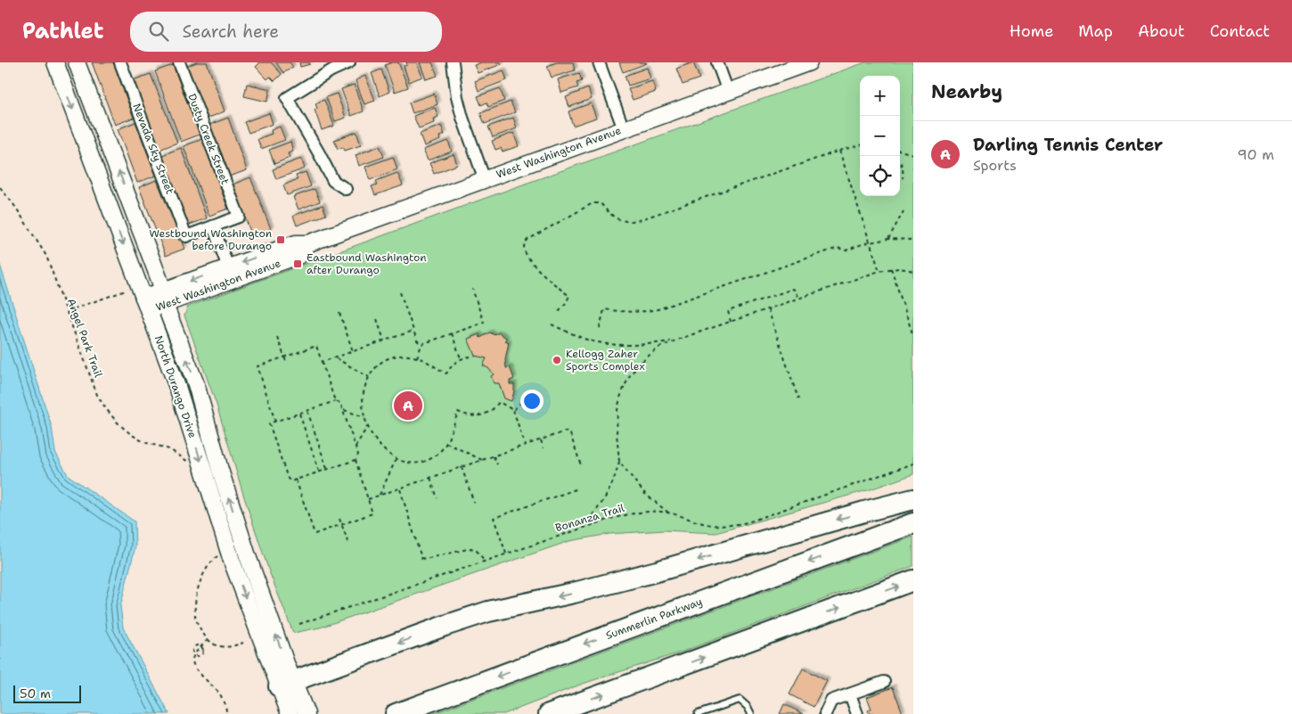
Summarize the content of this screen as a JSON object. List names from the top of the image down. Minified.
{"streets":{"highway":["Summerlin Parkway"],"main road":["West Washington Avenue","North Durango Drive"],"street":["Dusty Creek Street","Nevada Sky Street"],"path":["Angel Park Trail","Bonanza Trail"]},"crossings":[["Dusty Creek Street","Nevada Sky Street"],["West Washington Avenue","North Durango Drive"]],"places":{"transit":["Westbound Washington before Durango","Eastbound Washington after Durango"],"other":["Kellogg Zaher Sports Complex"]},"scale_bar":"50 m","page":{"header":"Pathlet","search":"Search here","nav":["Home","Map","About","Contact"],"heading":"Nearby","map_buttons":["+","−"],"list":[{"mark":"A","name":"Darling Tennis Center","note":"Sports","value":"90 m"}],"pins":"A","scale":"50 m"}}
